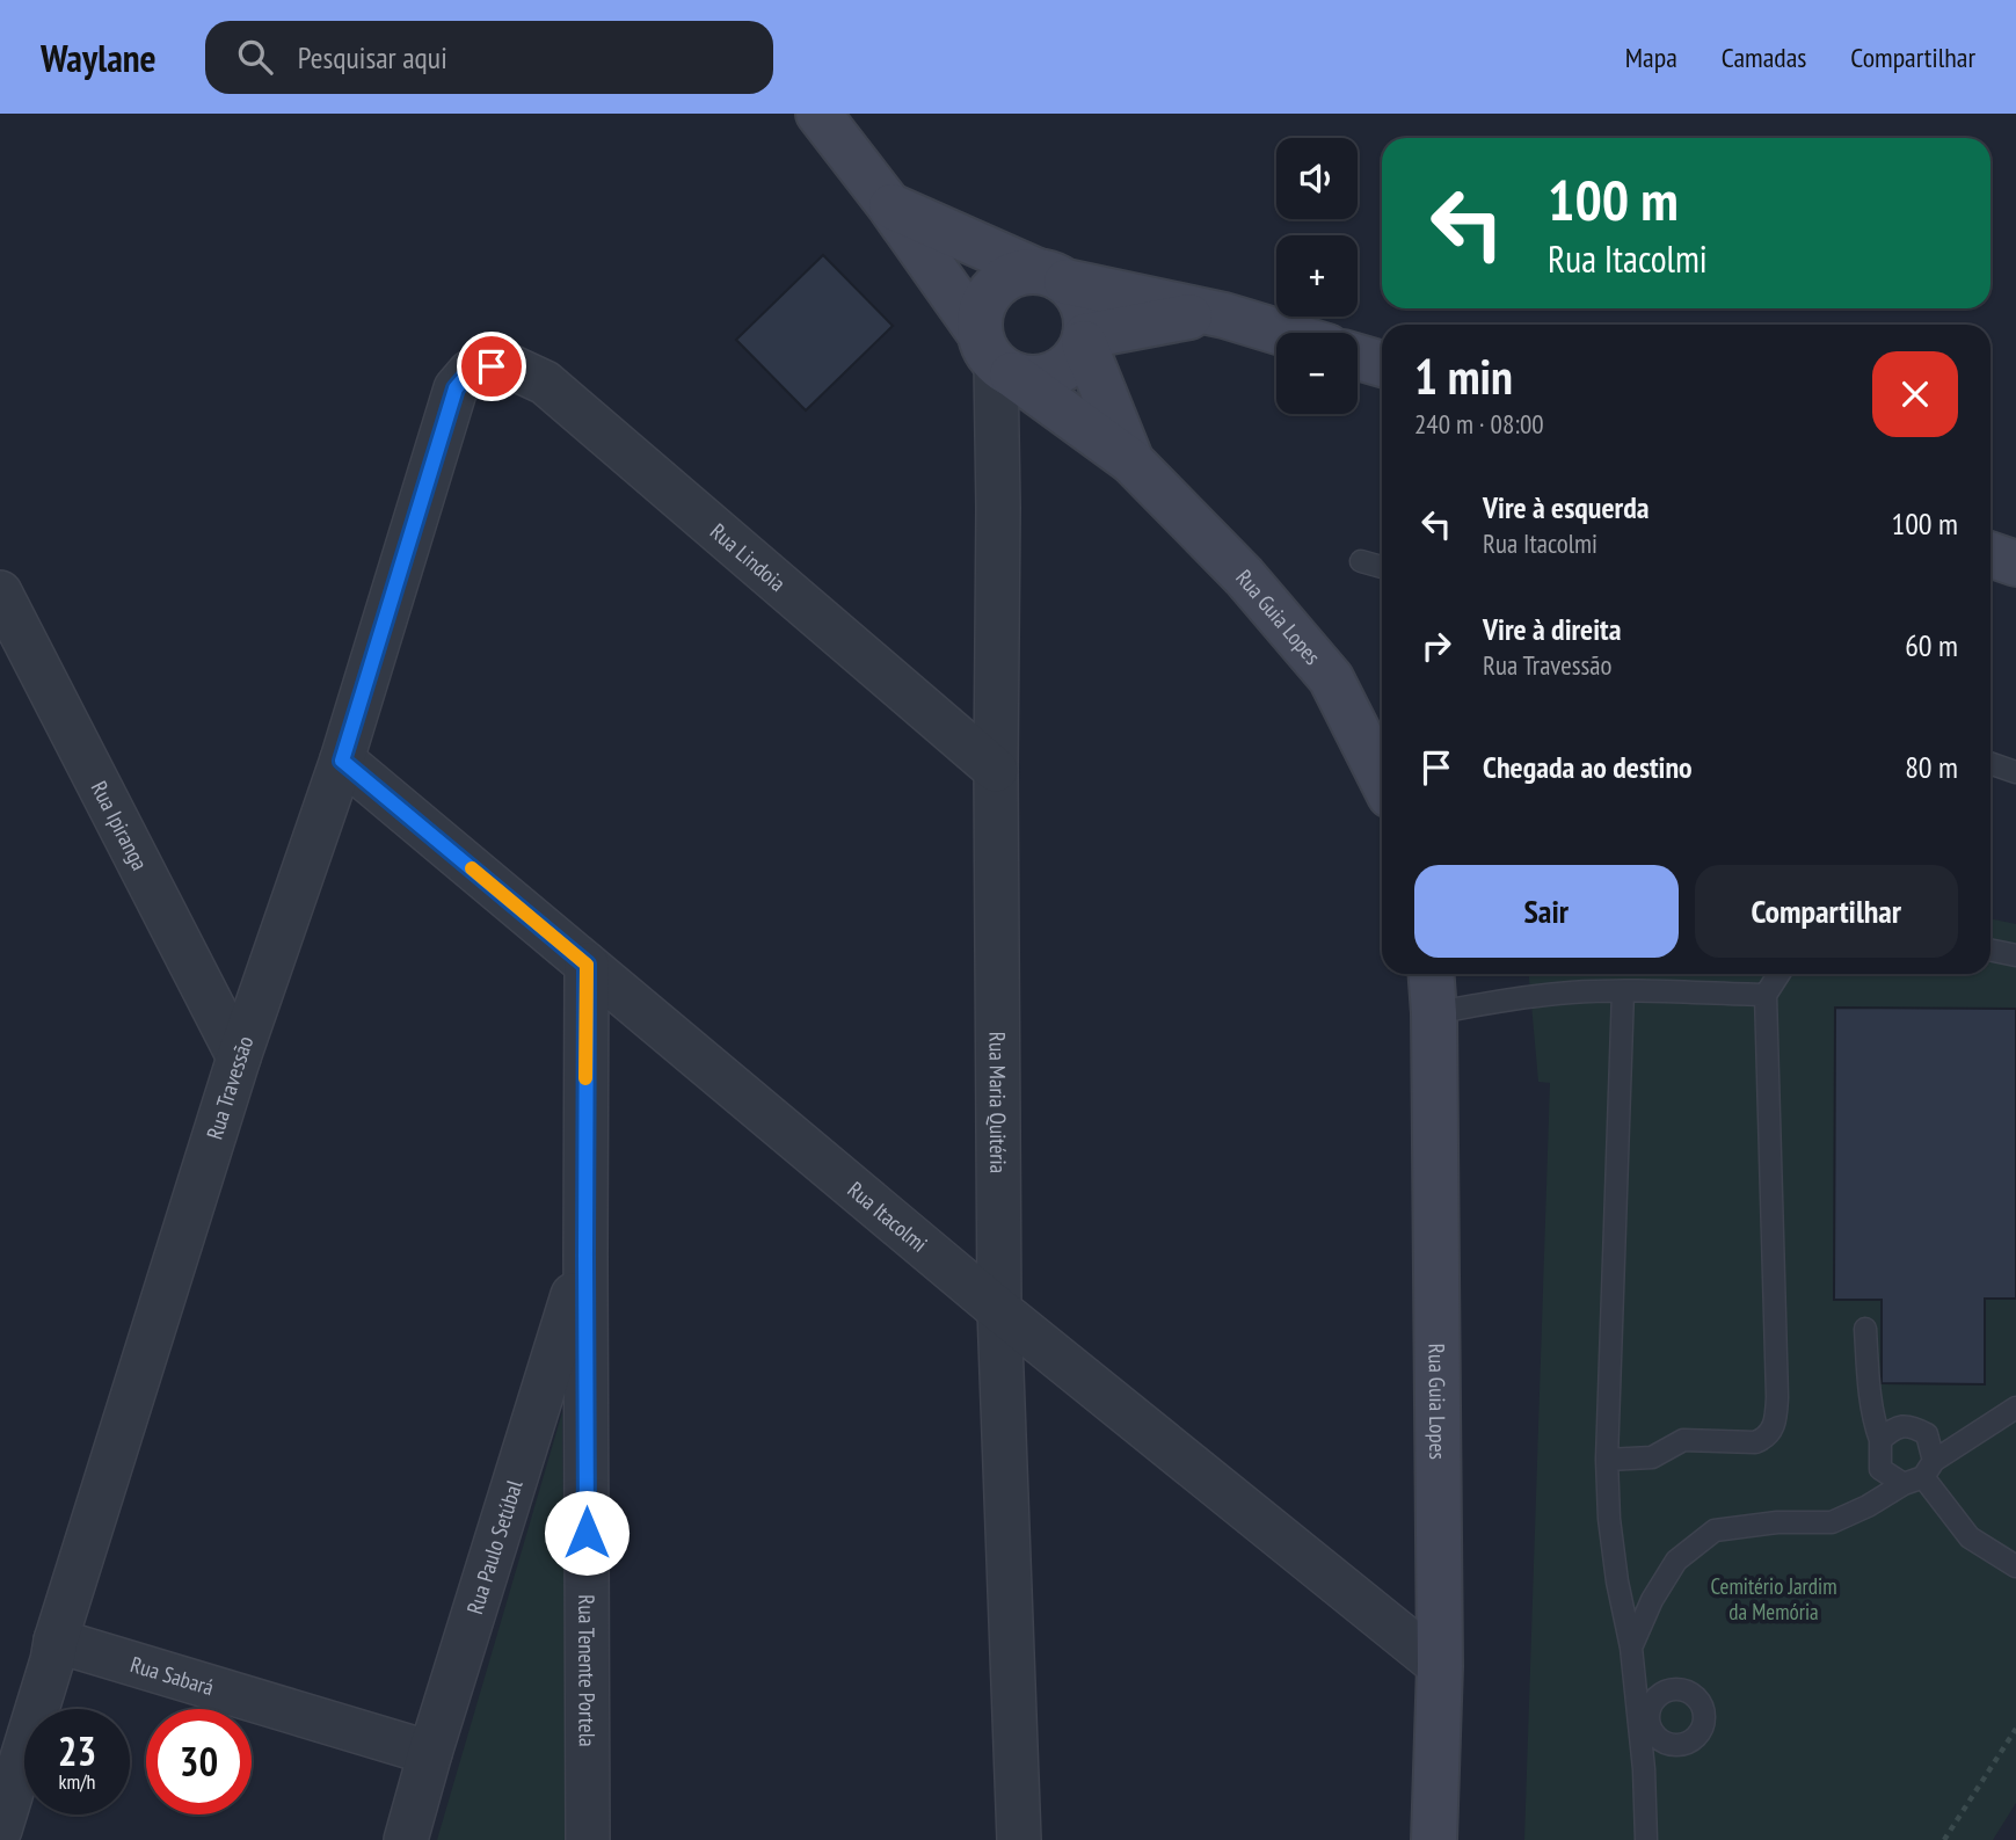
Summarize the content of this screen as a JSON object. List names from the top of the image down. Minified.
{"streets":{"main road":["Rua Guia Lopes"],"street":["Rua Lindoia","Rua Ipiranga","Rua Travessão","Rua Maria Quitéria","Rua Itacolmi","Rua Paulo Setúbal","Rua Tenente Portela","Rua Sabará"]},"crossings":[["Rua Lindoia","Rua Travessão"],["Rua Lindoia","Rua Maria Quitéria"],["Rua Guia Lopes","Rua Maria Quitéria"],["Rua Guia Lopes","Rua Itacolmi"],["Rua Ipiranga","Rua Travessão"],["Rua Travessão","Rua Itacolmi"],["Rua Travessão","Rua Sabará"],["Rua Maria Quitéria","Rua Itacolmi"],["Rua Itacolmi","Rua Tenente Portela"],["Rua Paulo Setúbal","Rua Tenente Portela"],["Rua Paulo Setúbal","Rua Sabará"]],"parks":["Cemitério Jardim da Memória"],"page":{"header":"Waylane","search":"Pesquisar aqui","nav":["Mapa","Camadas","Compartilhar"],"map_buttons":["+","−"],"turn":["100 m","Rua Itacolmi"],"heading":["1 min","240 m · 08:00"],"list":[{"name":"Vire à esquerda","note":"Rua Itacolmi","value":"100 m"},{"name":"Vire à direita","note":"Rua Travessão","value":"60 m"},{"name":"Chegada ao destino","value":"80 m"}],"buttons":["Sair","Compartilhar"],"speed":"23 km/h","limit":"30"}}
